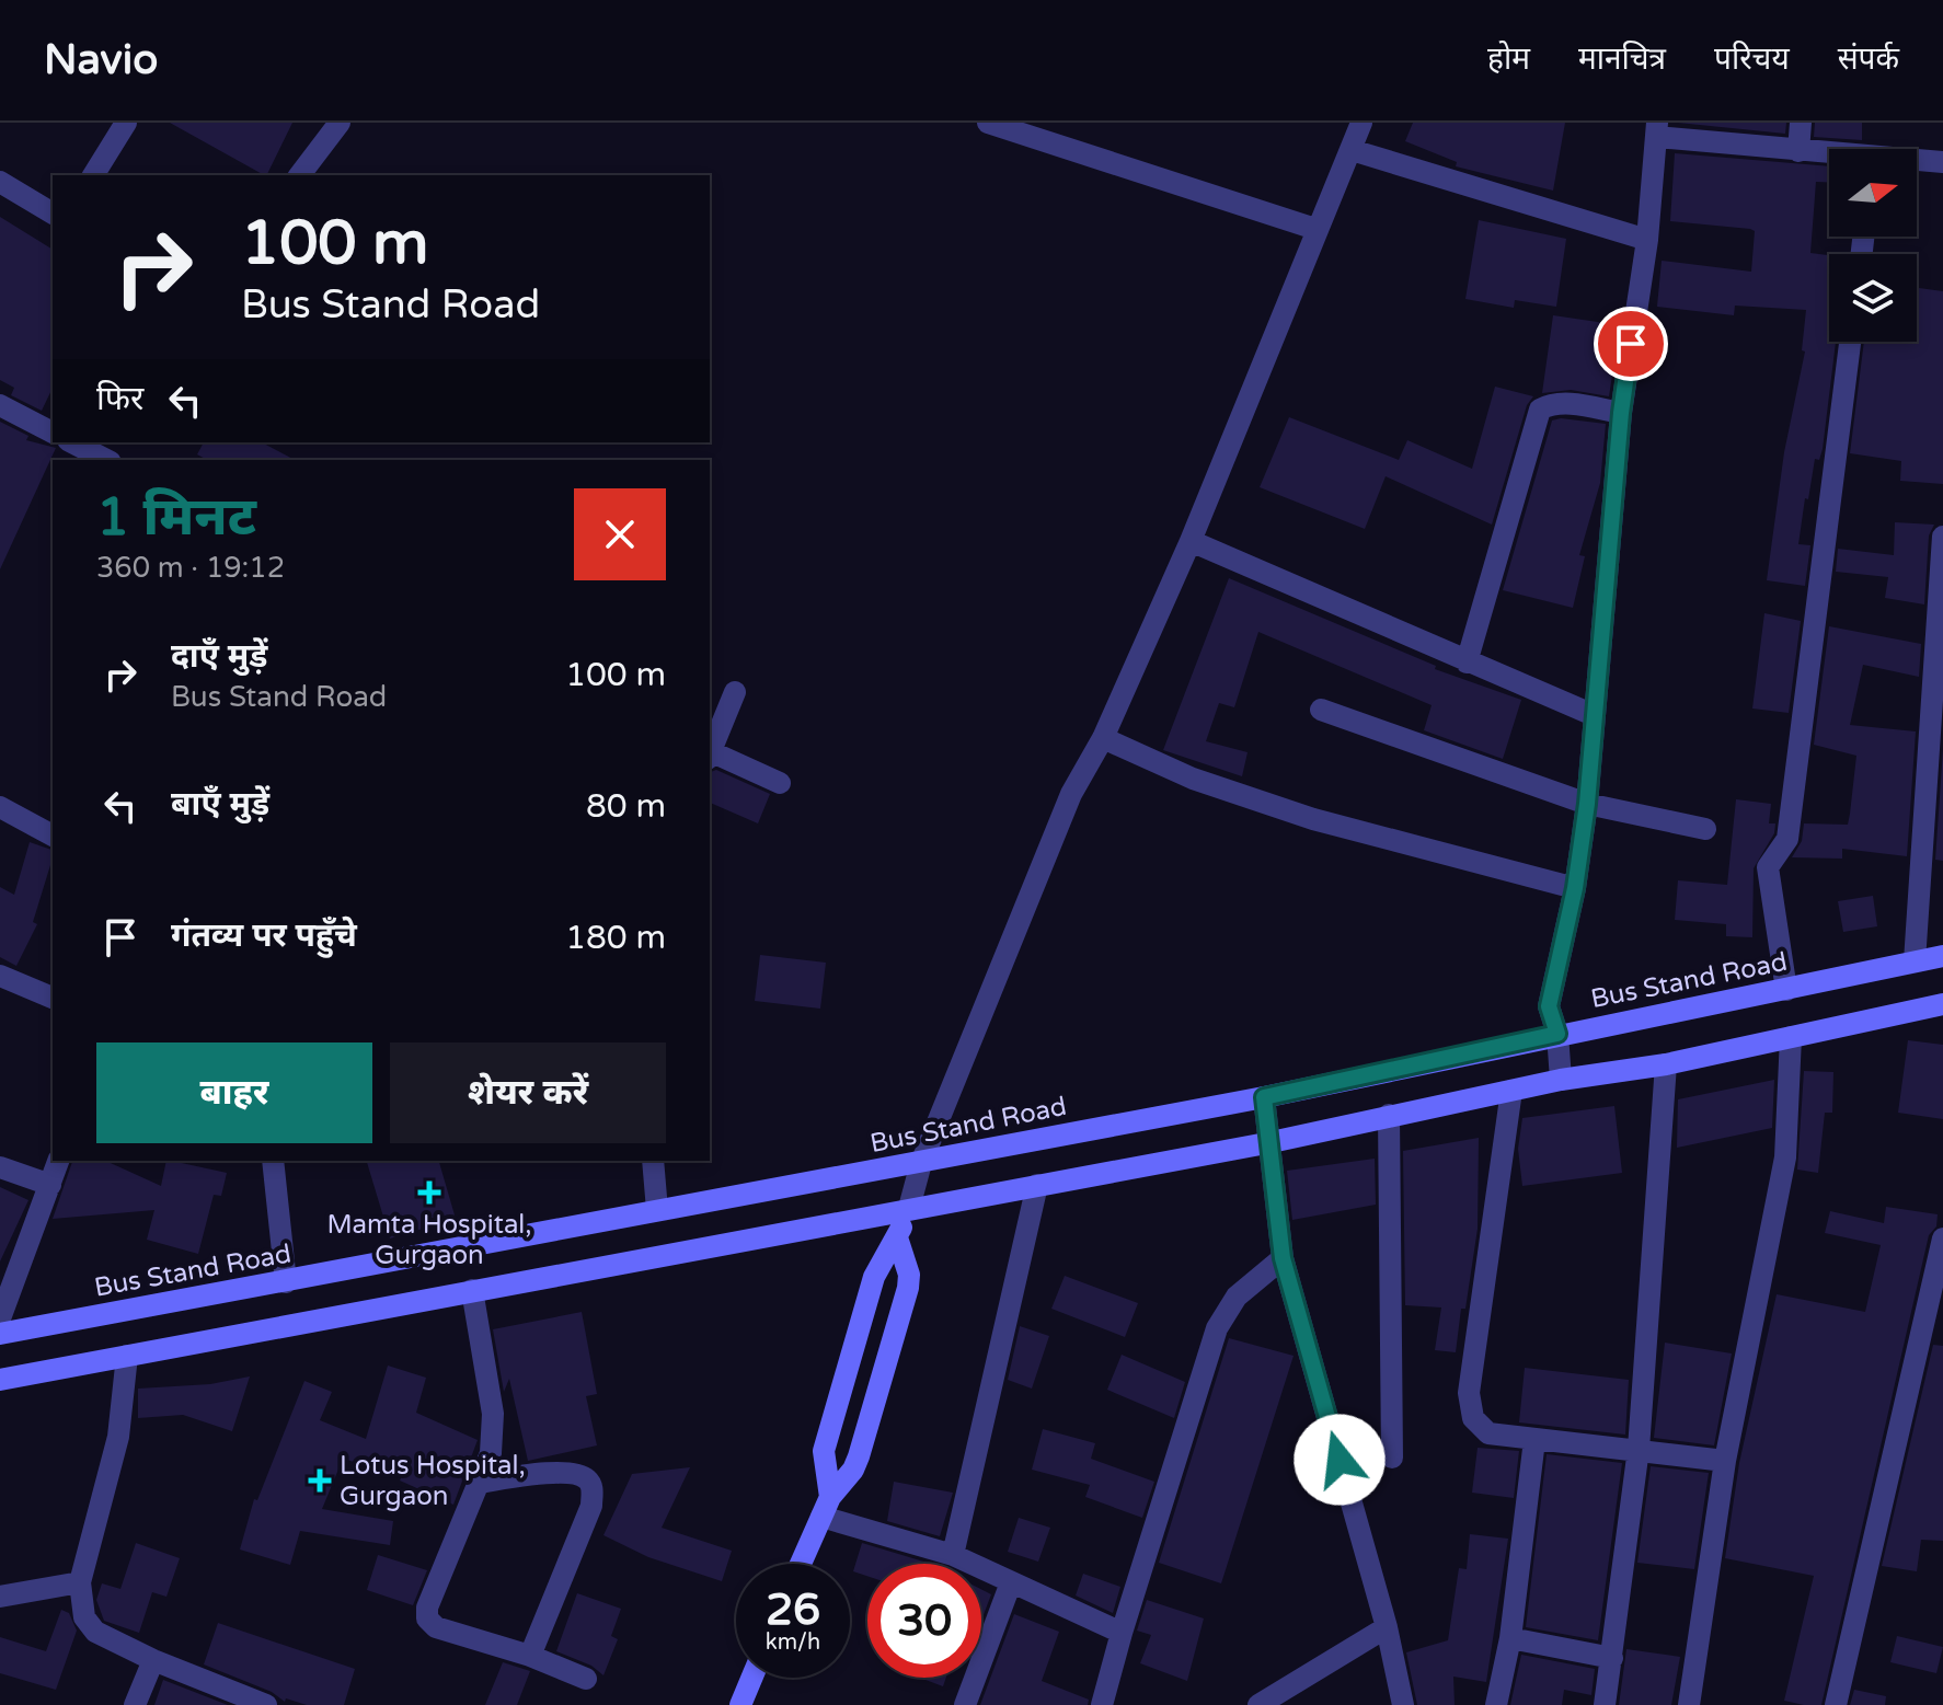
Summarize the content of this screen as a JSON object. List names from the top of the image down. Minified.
{"streets":{"street":["Bus Stand Road"]},"places":{"health":["Mamta Hospital, Gurgaon","Lotus Hospital, Gurgaon"]},"north":"right","page":{"header":"Navio","nav":["होम","मानचित्र","परिचय","संपर्क"],"turn":["100 m","Bus Stand Road"],"then":"फिर","heading":["1 मिनट","360 m · 19:12"],"list":[{"name":"दाएँ मुड़ें","note":"Bus Stand Road","value":"100 m"},{"name":"बाएँ मुड़ें","value":"80 m"},{"name":"गंतव्य पर पहुँचे","value":"180 m"}],"buttons":["बाहर","शेयर करें"],"speed":"26 km/h","limit":"30"}}
